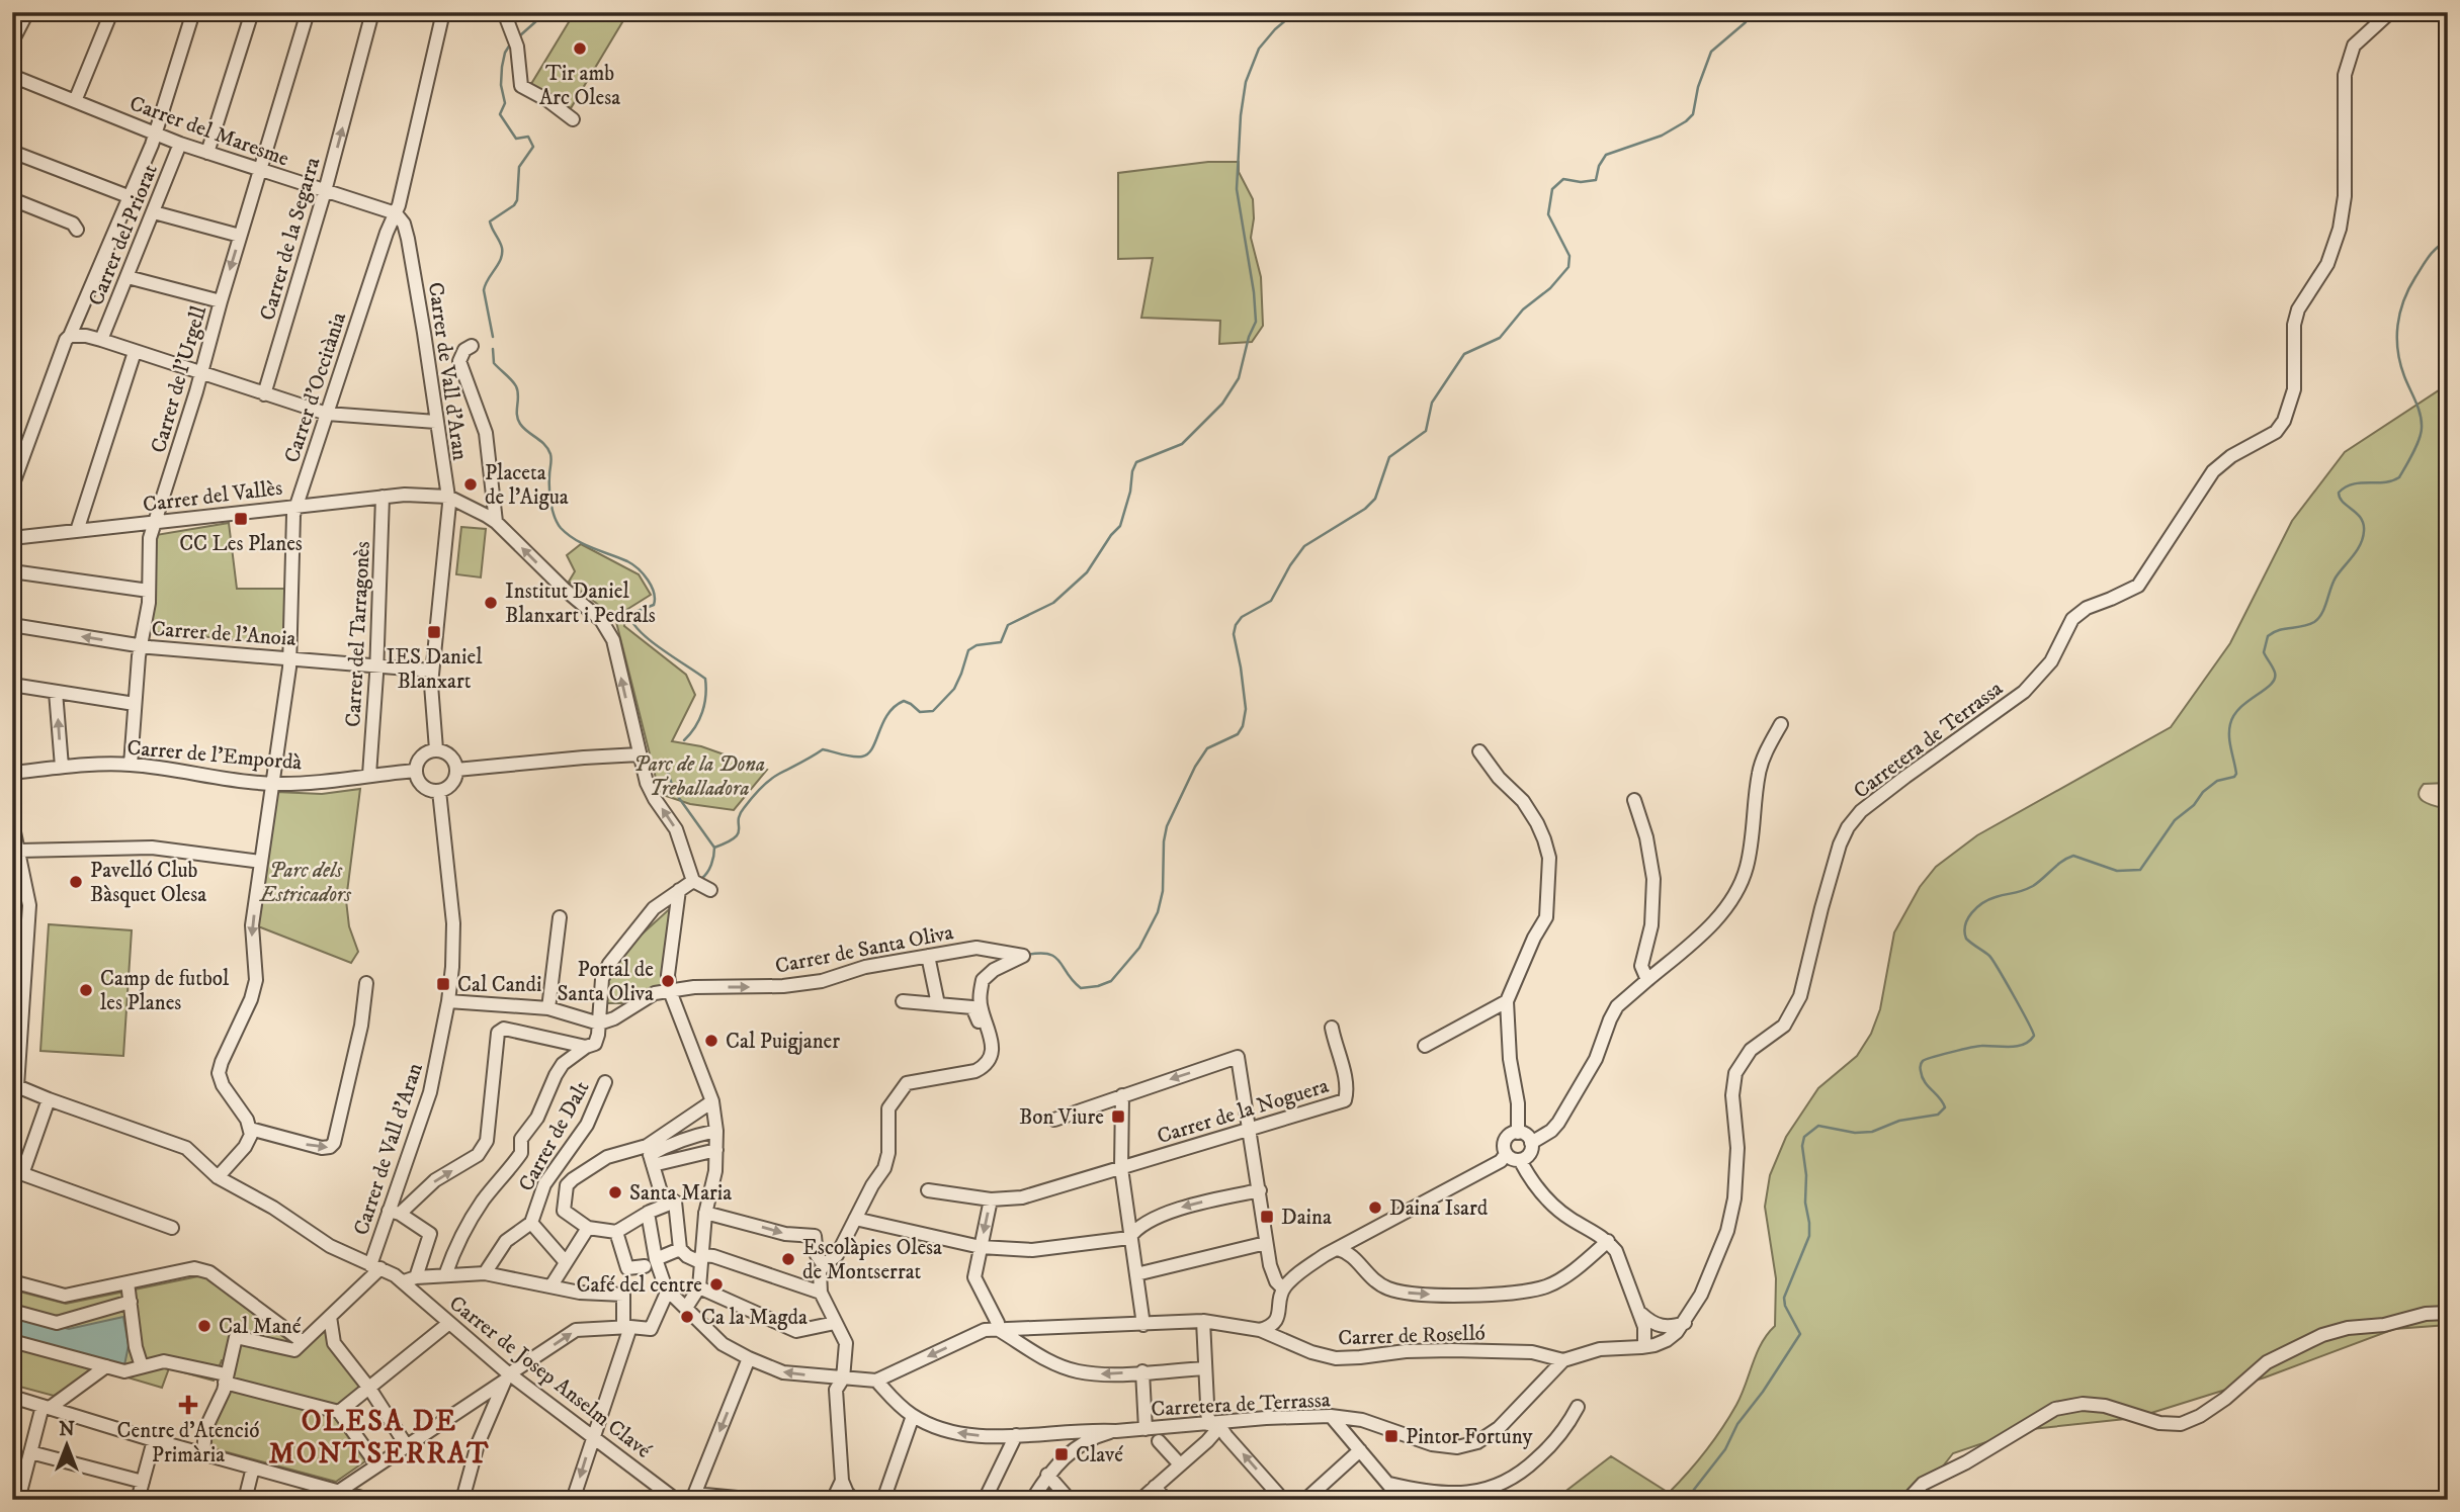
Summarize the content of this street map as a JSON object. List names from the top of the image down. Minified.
{"streets":{"street":["Carrer del Maresme","Carrer del Priorat","Carrer de la Segarra","Carrer de Vall d'Aran","Carrer de l'Urgell","Carrer d'Occitània","Carrer del Vallès","Carrer de l'Anoia","Carrer del Tarragonès","Carretera de Terrassa","Carrer de l'Empordà","Carrer de Santa Oliva","Carrer de la Noguera","Carrer de Dalt","Carrer de Roselló","Carrer de Josep Anselm Clavé"]},"crossings":[["Carrer del Maresme","Carrer del Priorat"],["Carrer del Maresme","Carrer de la Segarra"],["Carrer del Maresme","Carrer de Vall d'Aran"],["Carrer del Maresme","Carrer de l'Urgell"],["Carrer del Maresme","Carrer d'Occitània"],["Carrer de Vall d'Aran","Carrer d'Occitània"],["Carrer de Vall d'Aran","Carrer del Vallès"],["Carrer de Vall d'Aran","Carrer de l'Anoia"],["Carrer de Vall d'Aran","Carrer de l'Empordà"],["Carrer de Vall d'Aran","Carrer de Josep Anselm Clavé"],["Carrer de l'Urgell","Carrer del Vallès"],["Carrer de l'Urgell","Carrer de l'Anoia"],["Carrer de l'Urgell","Carrer de l'Empordà"],["Carrer d'Occitània","Carrer del Vallès"],["Carrer d'Occitània","Carrer de l'Anoia"],["Carrer d'Occitània","Carrer de l'Empordà"],["Carrer del Vallès","Carrer del Tarragonès"],["Carrer de l'Anoia","Carrer del Tarragonès"],["Carrer del Tarragonès","Carrer de l'Empordà"],["Carretera de Terrassa","Carrer de Roselló"]],"one_way":["Carrer de la Segarra","Carrer del Vallès","Carrer de Santa Oliva"],"districts":["OLESA DE MONTSERRAT"],"parks":["Parc de la Dona Treballadora","Parc dels Estricadors"],"places":{"other":["Tir amb Arc Olesa","Placeta de l'Aigua","Institut Daniel Blanxart i Pedrals","Pavelló Club Bàsquet Olesa","Portal de Santa Oliva","Camp de futbol les Planes","Cal Puigjaner","Santa Maria","Daina Isard","Escolàpies Olesa de Montserrat","Café del centre","Ca la Magda","Cal Mané"],"transit":["CC Les Planes","IES Daniel Blanxart","Cal Candi","Bon Viure","Daina","Pintor Fortuny","Clavé"],"health":["Centre d'Atenció Primària"]},"north":"top"}
